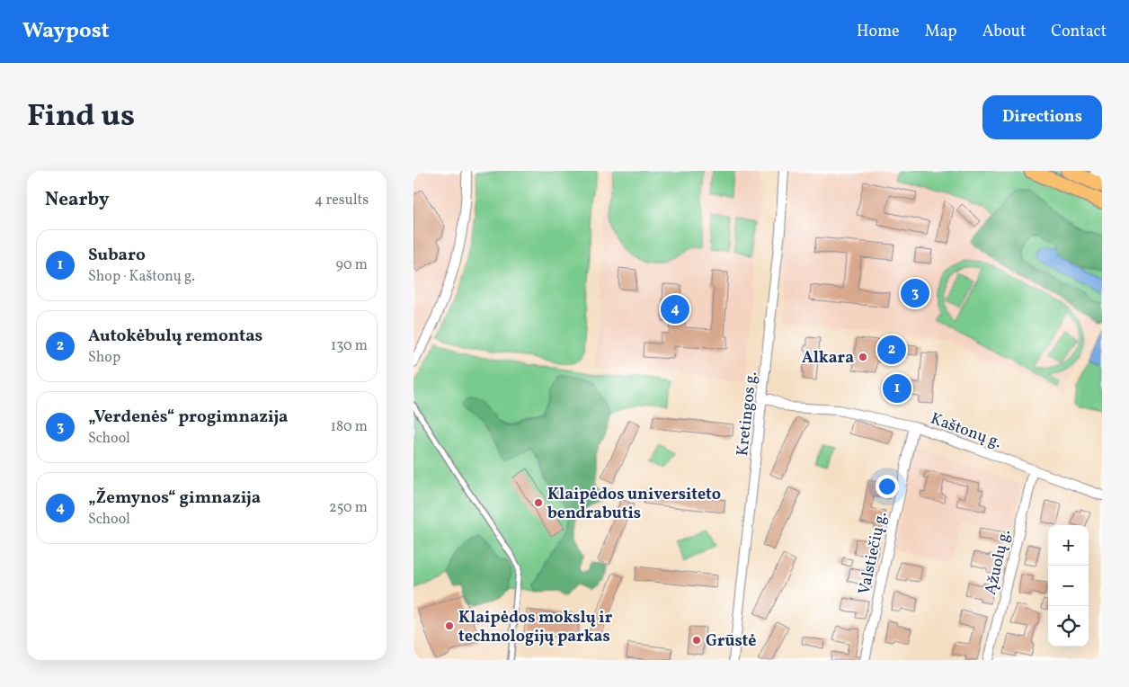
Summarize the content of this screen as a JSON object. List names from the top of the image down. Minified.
{"streets":{"street":["Kretingos g.","Kaštonų g.","Valstiečių g.","Ąžuolų g."]},"crossings":[["Kretingos g.","Kaštonų g."],["Kaštonų g.","Valstiečių g."],["Kaštonų g.","Ąžuolų g."]],"places":["Alkara","Klaipėdos universiteto bendrabutis","Klaipėdos mokslų ir technologijų parkas","Grūstė"],"page":{"header":"Waypost","nav":["Home","Map","About","Contact"],"title":"Find us","buttons":"Directions","heading":["Nearby","4 results"],"list":[{"mark":"1","name":"Subaro","note":"Shop · Kaštonų g.","value":"90 m"},{"mark":"2","name":"Autokėbulų remontas","note":"Shop","value":"130 m"},{"mark":"3","name":"„Verdenės“ progimnazija","note":"School","value":"180 m"},{"mark":"4","name":"„Žemynos“ gimnazija","note":"School","value":"250 m"}],"pins":["3","4","2","1"],"map_buttons":["+","−"]}}
